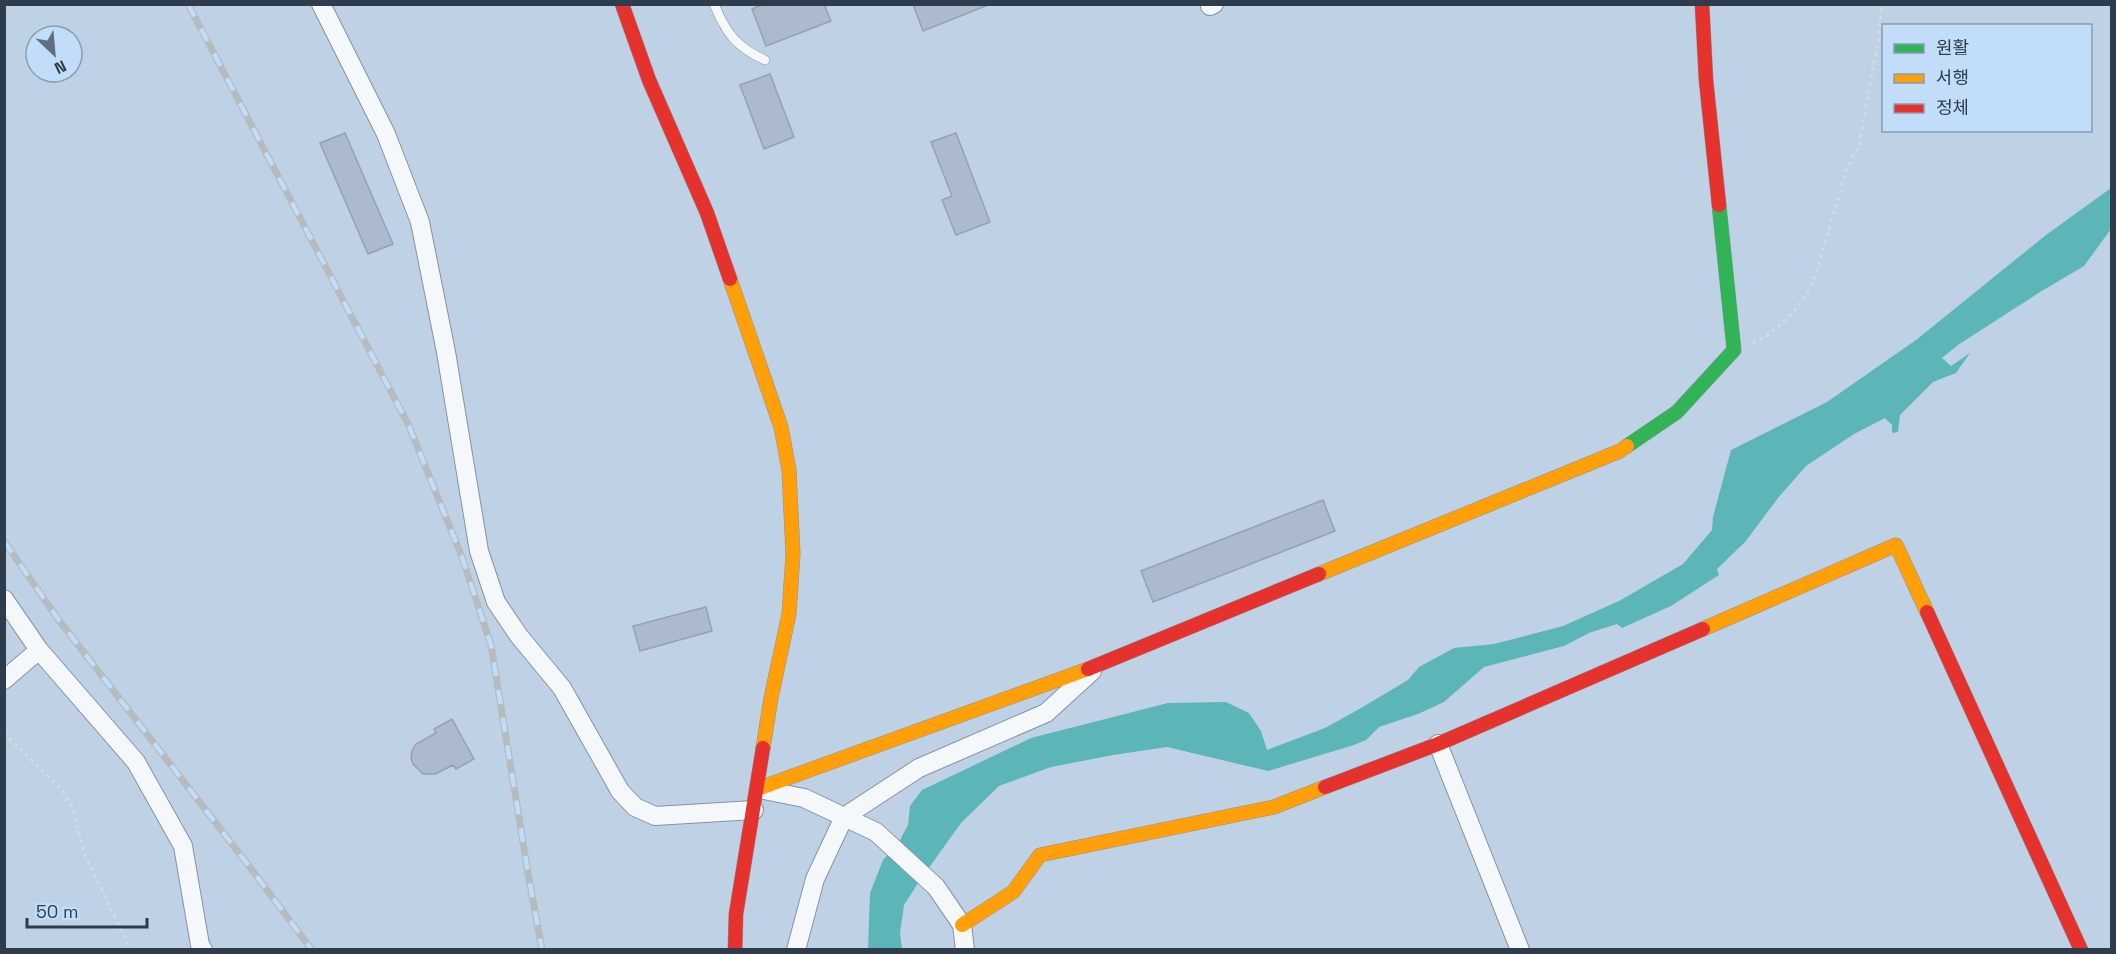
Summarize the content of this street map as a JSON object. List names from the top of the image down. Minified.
{"legend":["원활","서행","정체"],"scale_bar":"50 m","north":"bottom right"}
